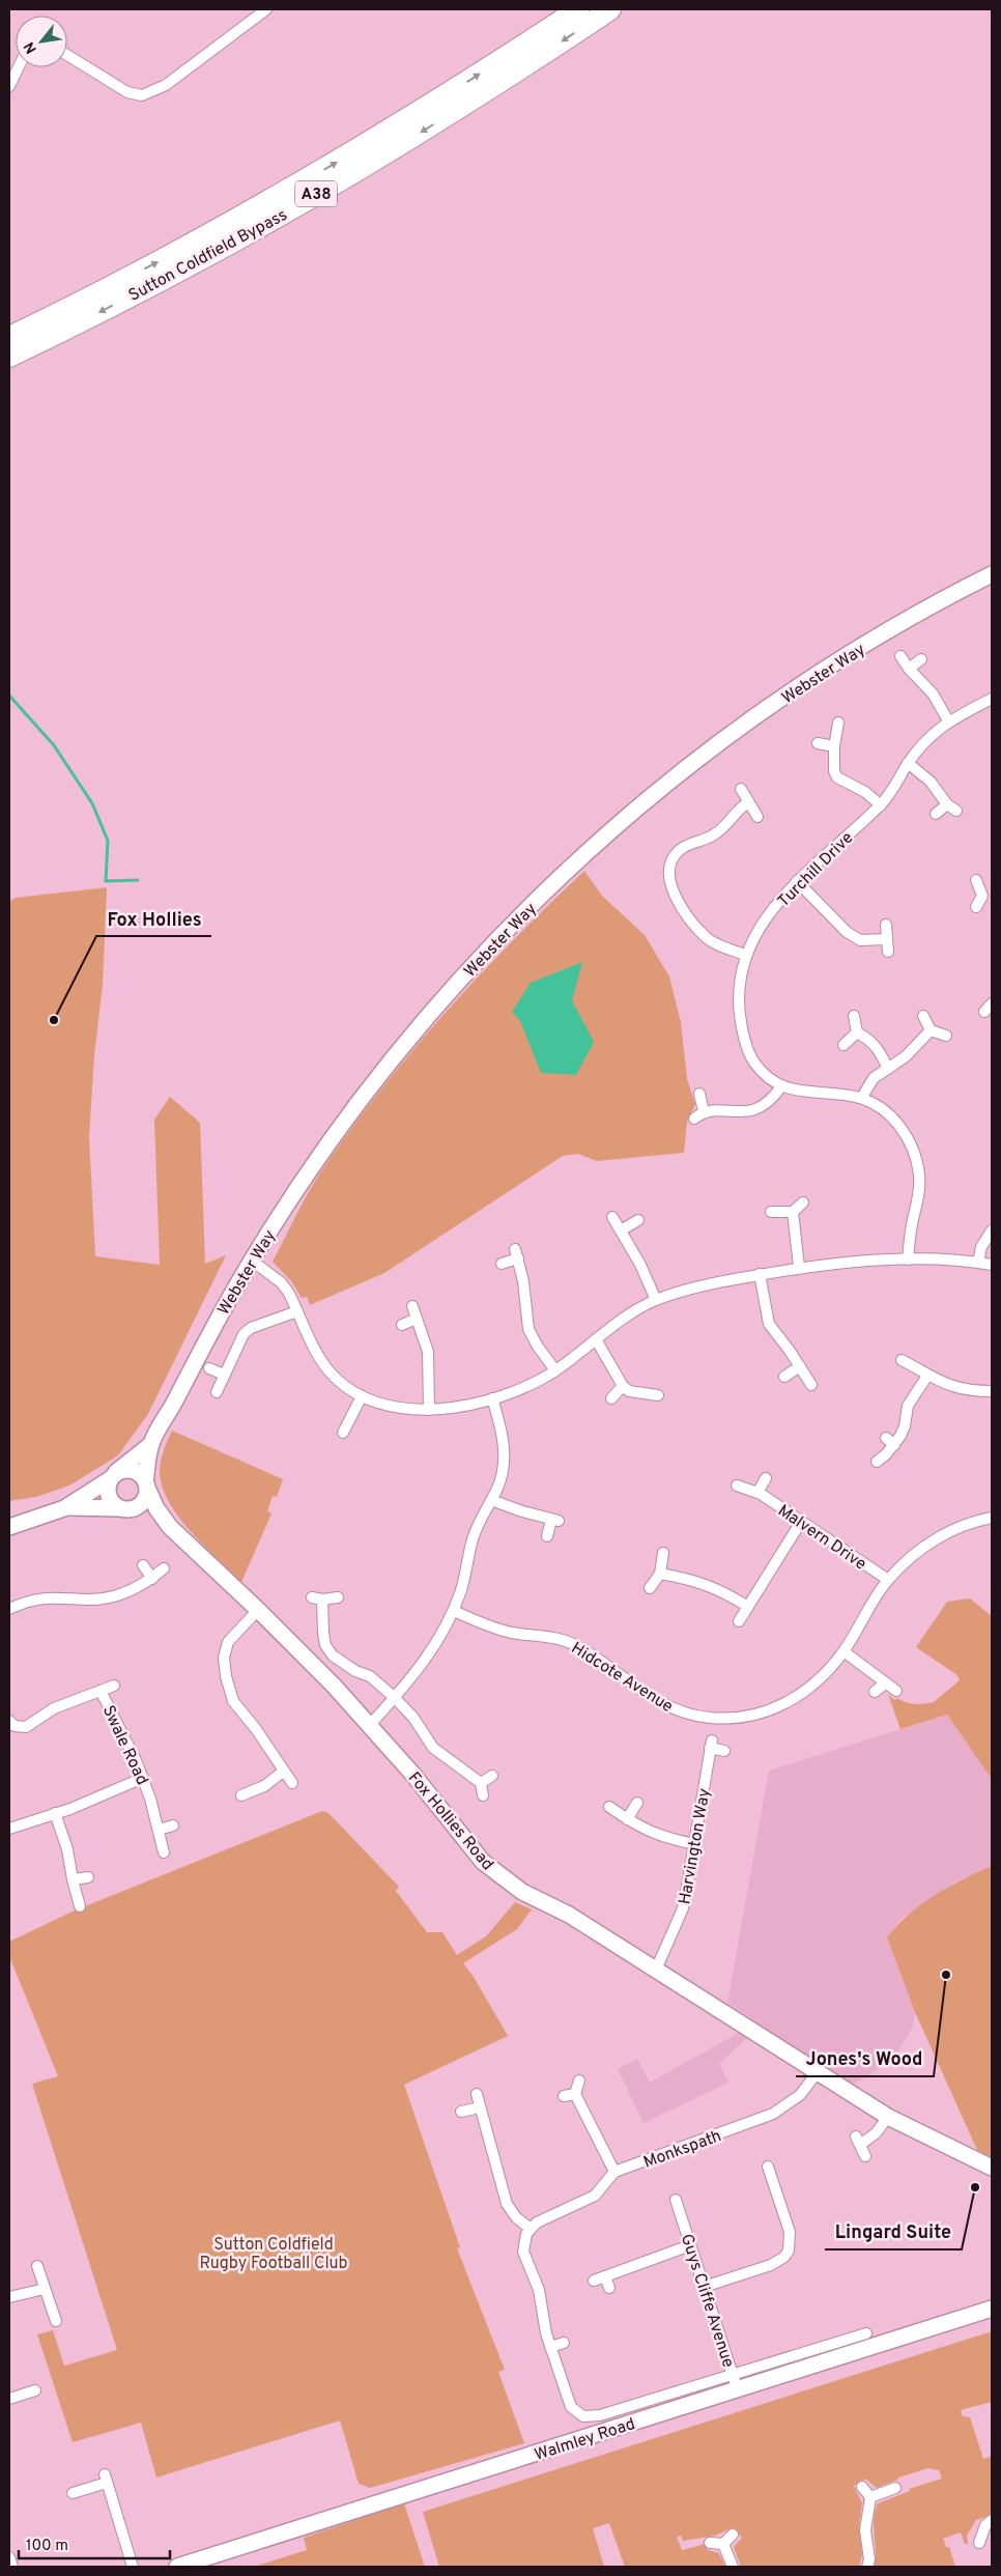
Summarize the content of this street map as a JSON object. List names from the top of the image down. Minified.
{"streets":{"highway":["A38","Sutton Coldfield Bypass"],"street":["Webster Way","Turchill Drive","Malvern Drive","Hidcote Avenue","Swale Road","Fox Hollies Road","Harvington Way","Monkspath","Guys Cliffe Avenue","Walmley Road"]},"crossings":[["Webster Way","Fox Hollies Road"],["Malvern Drive","Hidcote Avenue"],["Fox Hollies Road","Harvington Way"],["Fox Hollies Road","Monkspath"],["Guys Cliffe Avenue","Walmley Road"]],"parks":["Sutton Coldfield Rugby Football Club"],"places":["Fox Hollies","Jones's Wood","Lingard Suite"],"scale_bar":"100 m","north":"bottom left"}
